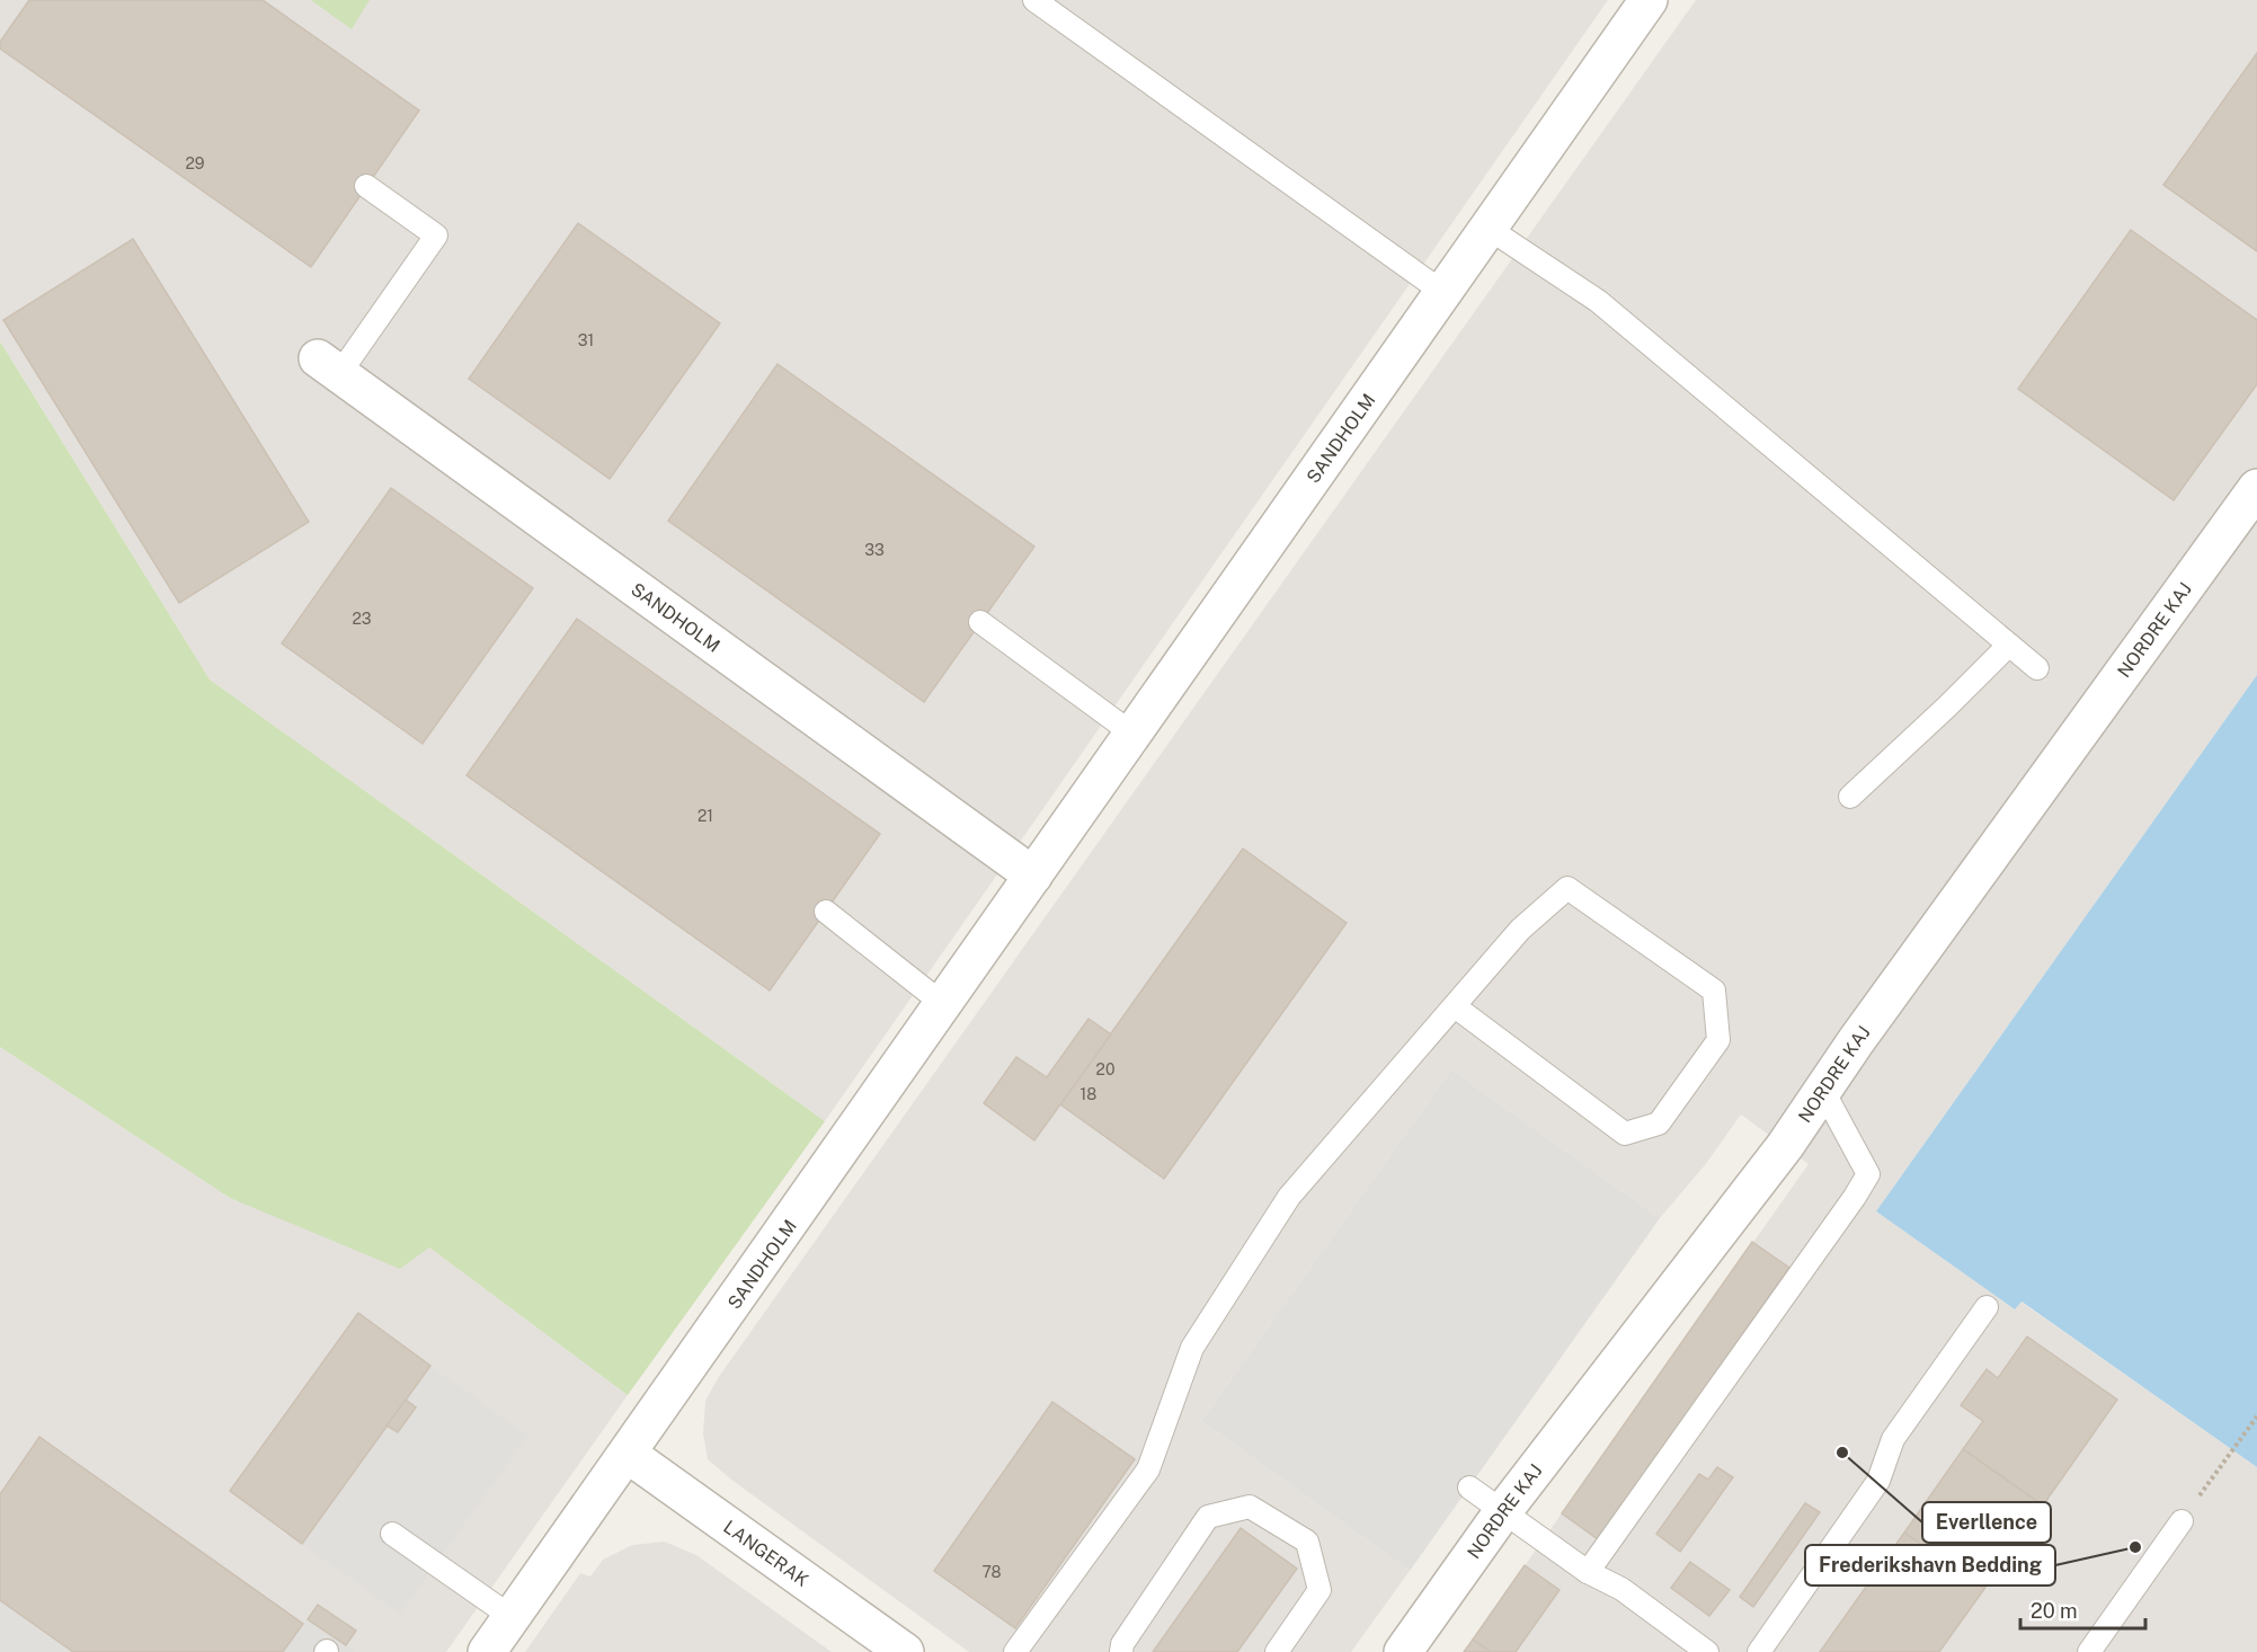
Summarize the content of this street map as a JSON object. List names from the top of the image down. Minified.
{"streets":{"street":["SANDHOLM","NORDRE KAJ","LANGERAK"]},"crossings":[["SANDHOLM","LANGERAK"]],"places":["Everllence","Frederikshavn Bedding"],"house_numbers":["29","31","33","23","21","20","18","78"],"scale_bar":"20 m"}
